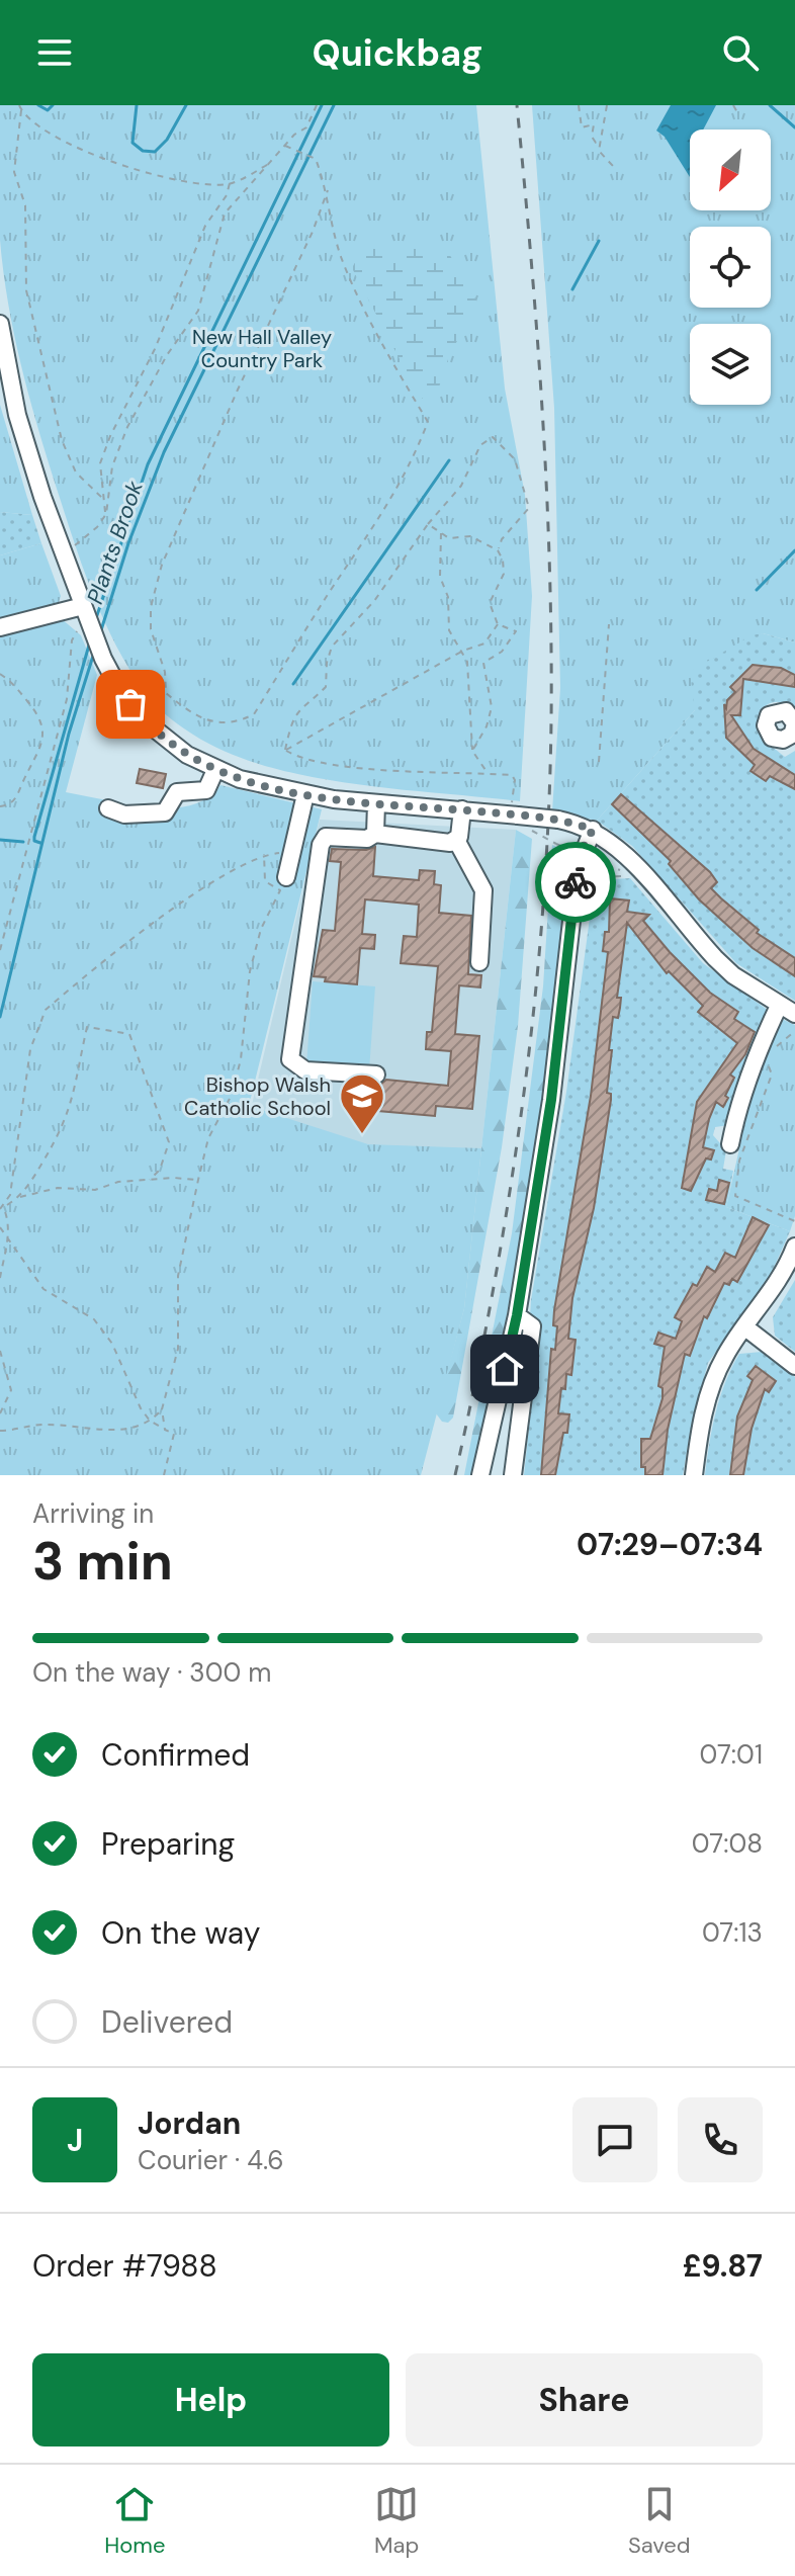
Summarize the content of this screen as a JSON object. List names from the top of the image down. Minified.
{"water":["Plants Brook"],"parks":["New Hall Valley Country Park"],"places":{"school or university":["Bishop Walsh Catholic School"]},"north":"bottom left","page":{"header":"Quickbag","heading":["3 min","Arriving in","07:29–07:34"],"panel":["Jordan","Courier · 4.6","Order #7988","£9.87"],"bar":"On the way · 300 m","list":[["Confirmed","07:01"],["Preparing","07:08"],["On the way","07:13"],"Delivered"],"round":"J","buttons":["Help","Share"],"tabs":["Home","Map","Saved"]}}
